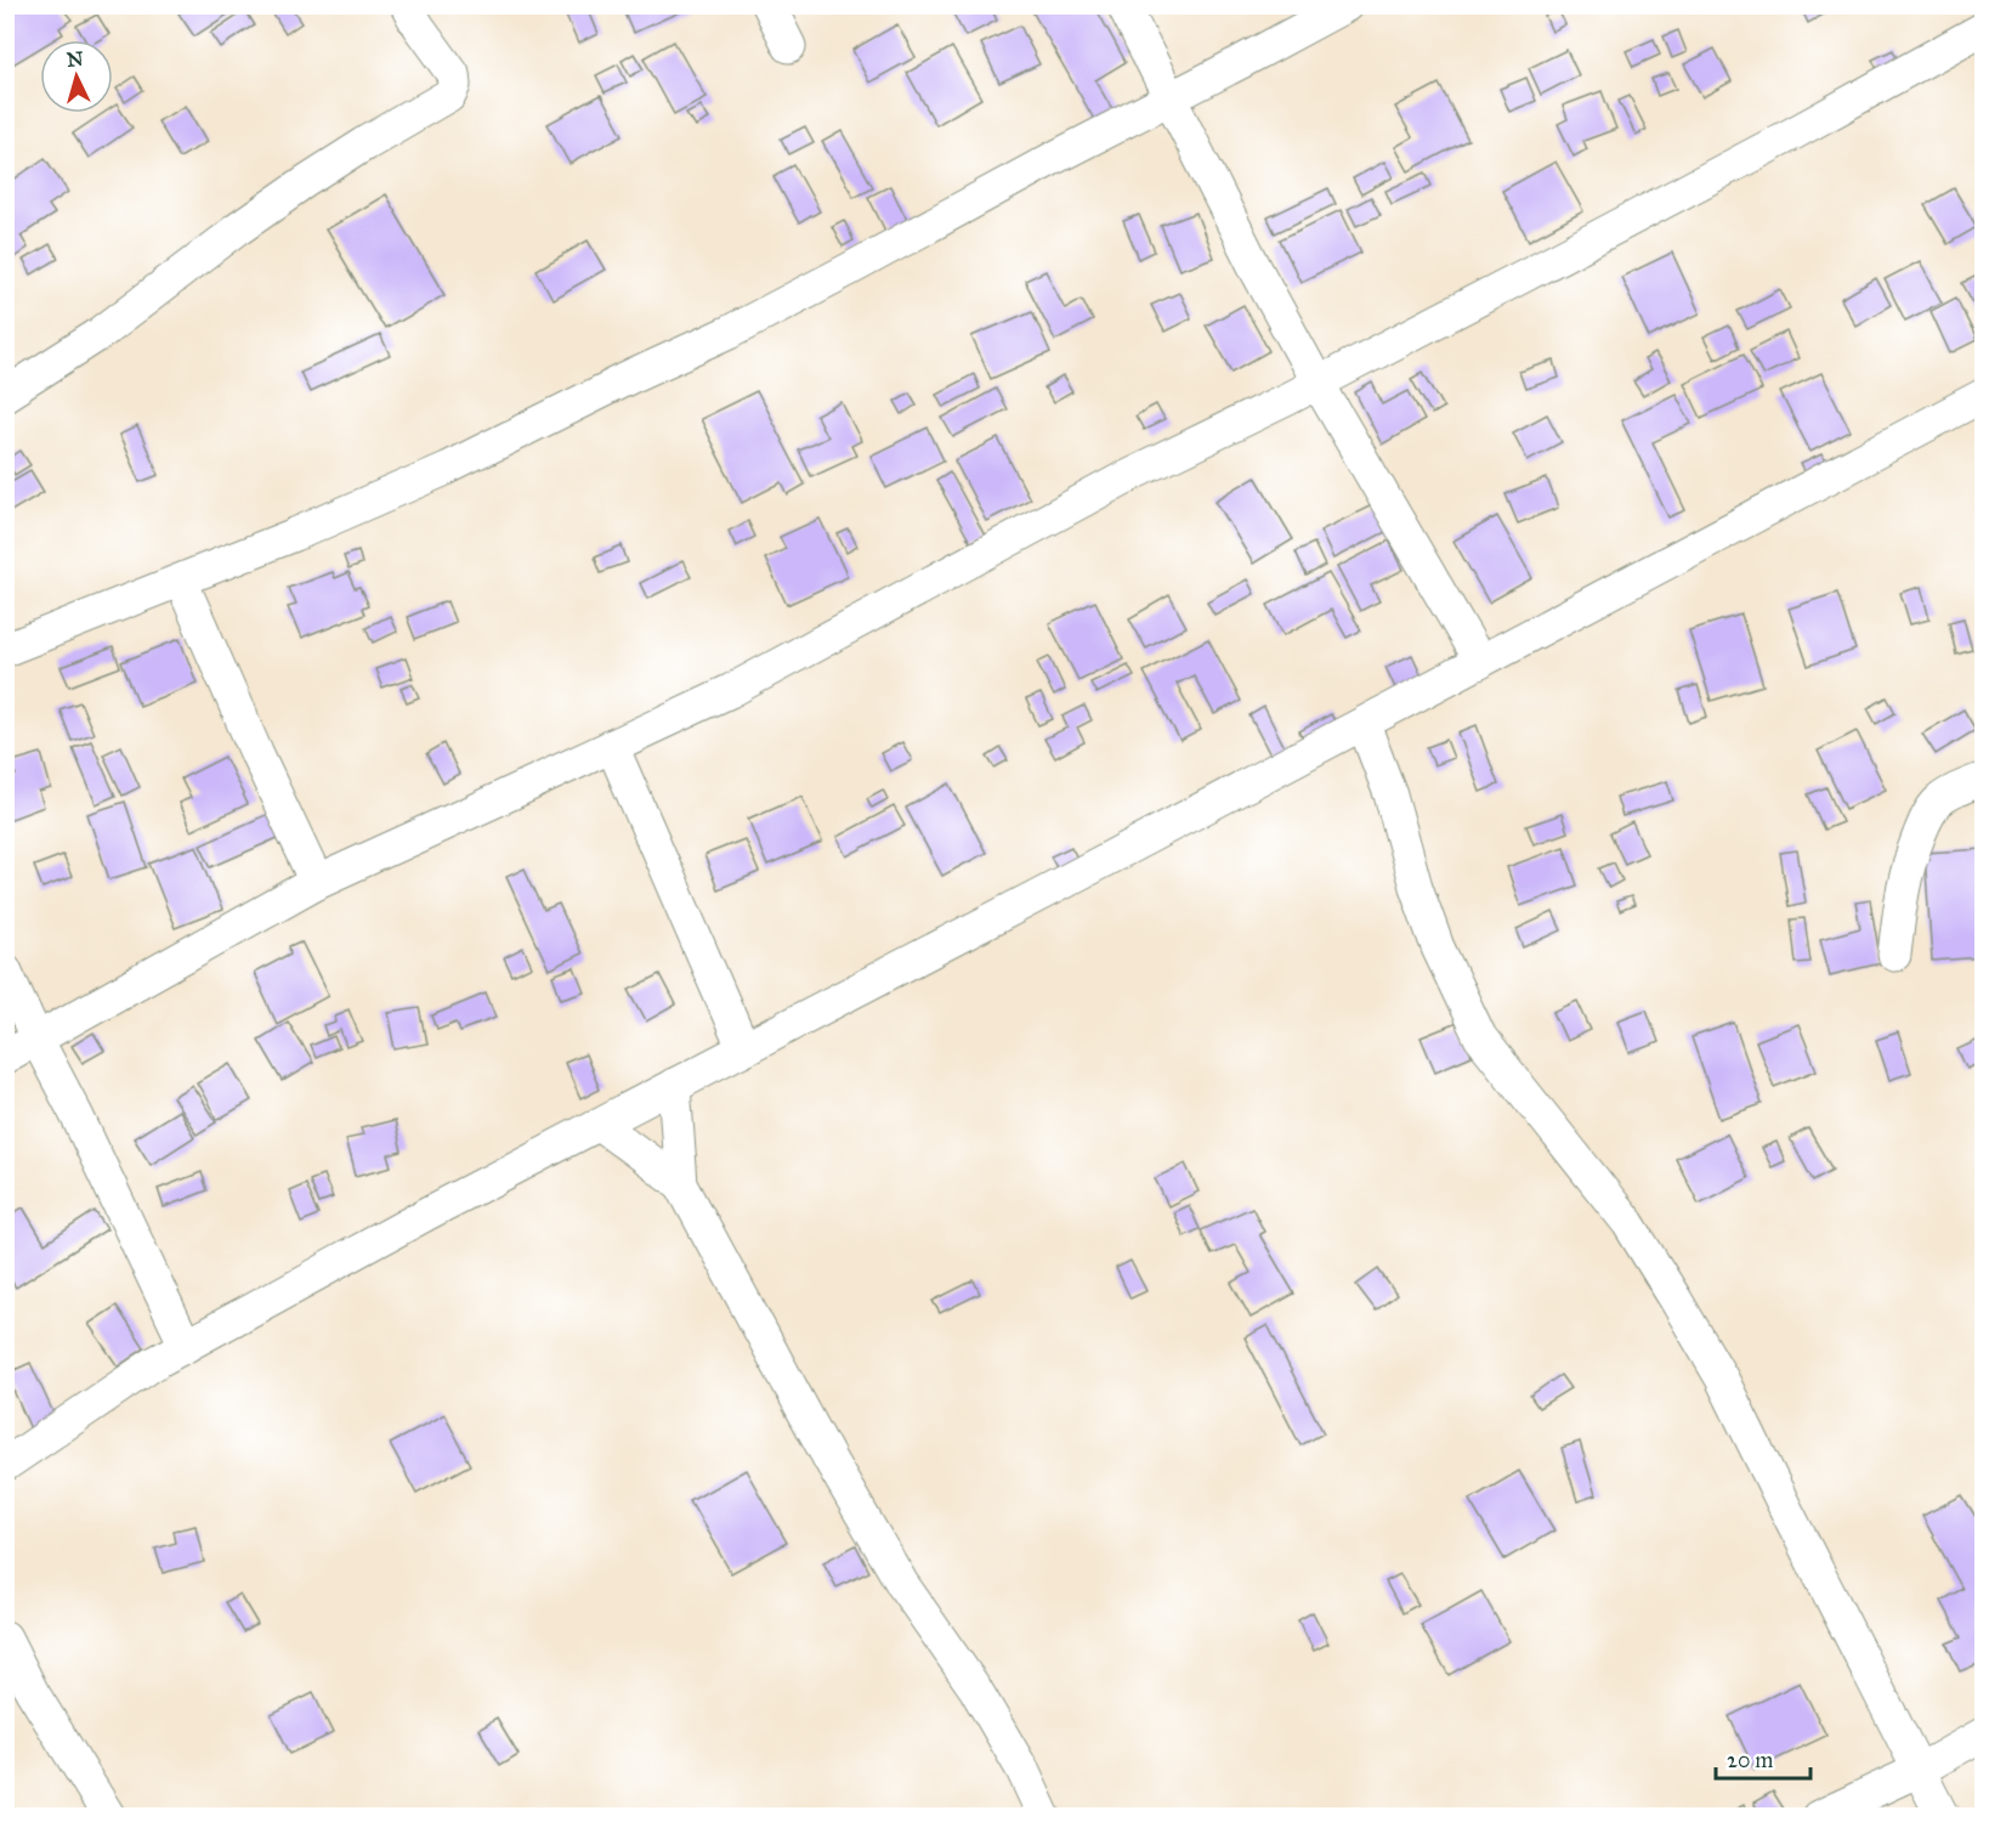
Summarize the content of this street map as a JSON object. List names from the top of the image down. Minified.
{"scale_bar":"20 m","north":"top"}
